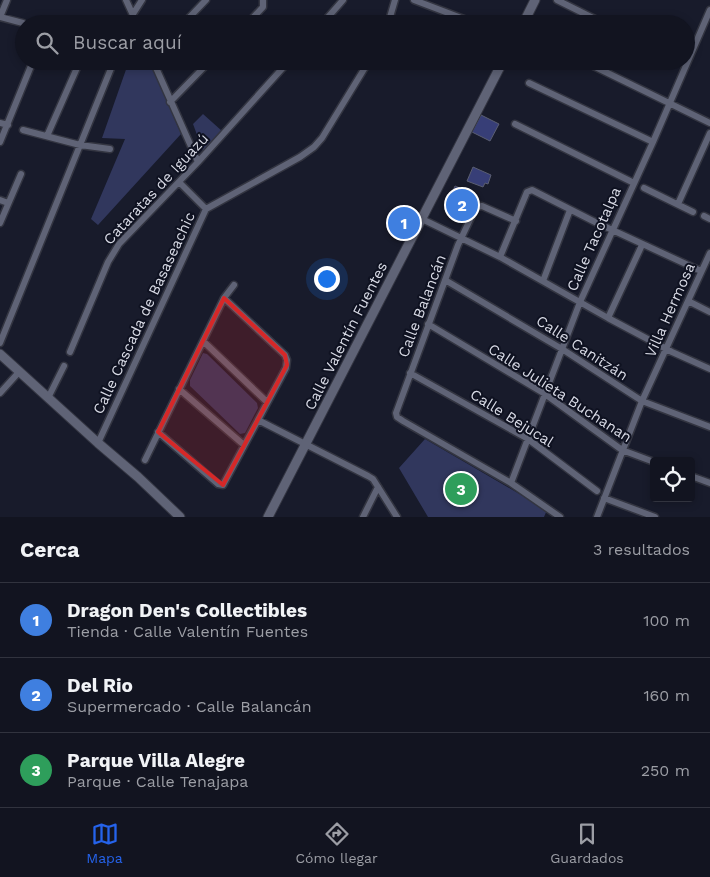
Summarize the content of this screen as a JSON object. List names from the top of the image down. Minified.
{"streets":{"street":["Cataratas de Iguazú","Calle Tacotalpa","Calle Balancán","Villa Hermosa","Calle Cascada de Basaseachic","Calle Valentín Fuentes","Calle Canitzán","Calle Julieta Buchanan","Calle Bejucal"]},"crossings":[["Calle Tacotalpa","Calle Balancán"],["Calle Tacotalpa","Calle Canitzán"],["Calle Tacotalpa","Calle Julieta Buchanan"],["Calle Tacotalpa","Calle Bejucal"],["Calle Balancán","Calle Canitzán"],["Calle Balancán","Calle Julieta Buchanan"],["Calle Balancán","Calle Bejucal"],["Villa Hermosa","Calle Canitzán"],["Villa Hermosa","Calle Julieta Buchanan"]],"page":{"search":"Buscar aquí","pins":["2","1","3"],"heading":["Cerca","3 resultados"],"list":[{"mark":"1","name":"Dragon Den's Collectibles","note":"Tienda · Calle Valentín Fuentes","value":"100 m"},{"mark":"2","name":"Del Rio","note":"Supermercado · Calle Balancán","value":"160 m"},{"mark":"3","name":"Parque Villa Alegre","note":"Parque · Calle Tenajapa","value":"250 m"}],"nav":["Mapa","Cómo llegar","Guardados"]}}
